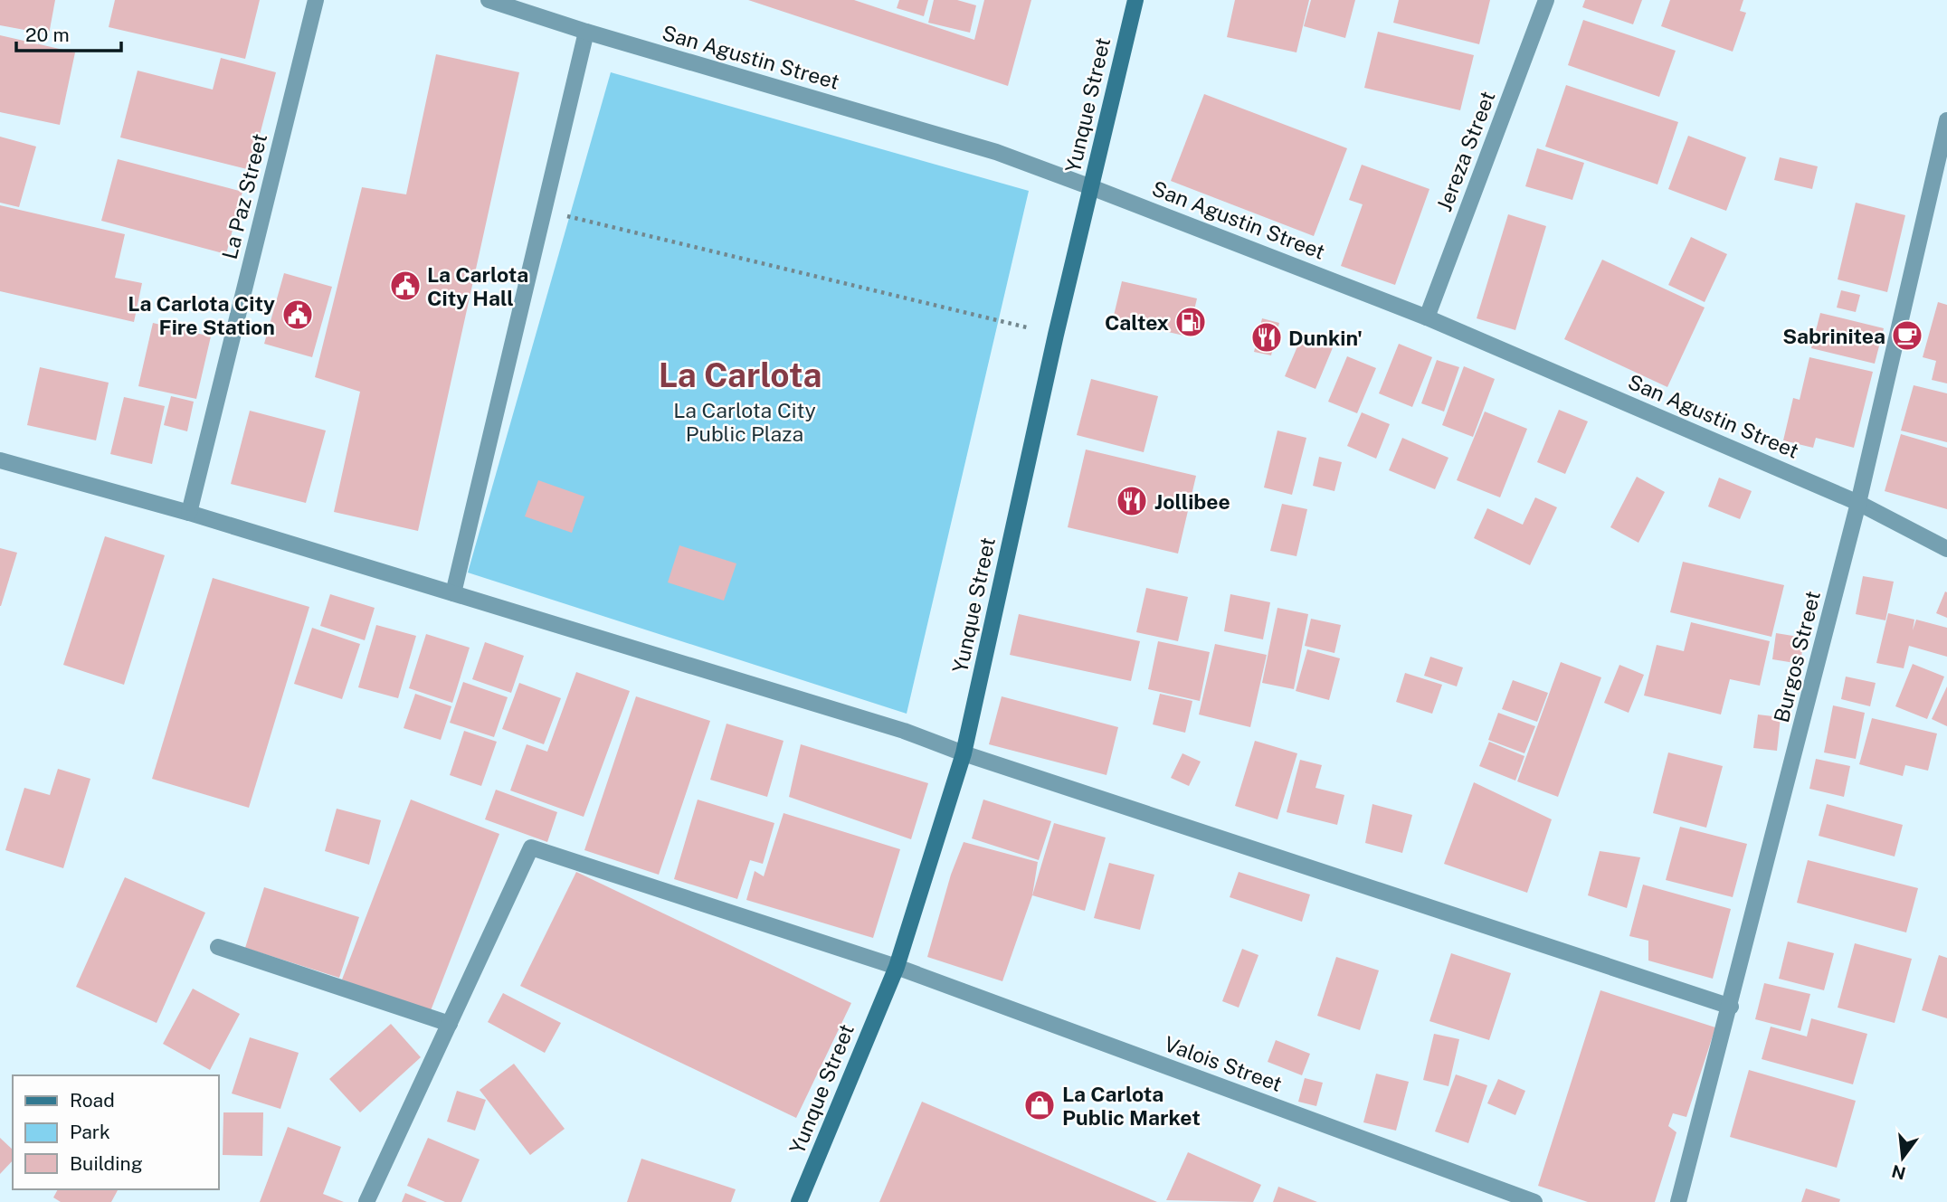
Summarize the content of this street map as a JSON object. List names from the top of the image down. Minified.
{"streets":{"main road":["Yunque Street"],"street":["San Agustin Street","Jereza Street","La Paz Street","Burgos Street","Valois Street"]},"crossings":[["San Agustin Street","Yunque Street"],["San Agustin Street","Jereza Street"],["San Agustin Street","Burgos Street"],["Yunque Street","Valois Street"]],"districts":["La Carlota"],"parks":["La Carlota City Public Plaza"],"places":{"public building":["La Carlota City Hall","La Carlota City Fire Station"],"fuel station":["Caltex"],"cafe":["Sabrinitea"],"restaurant":["Dunkin'","Jollibee"],"shop":["La Carlota Public Market"]},"legend":["Road","Park","Building"],"scale_bar":"20 m","north":"bottom"}
